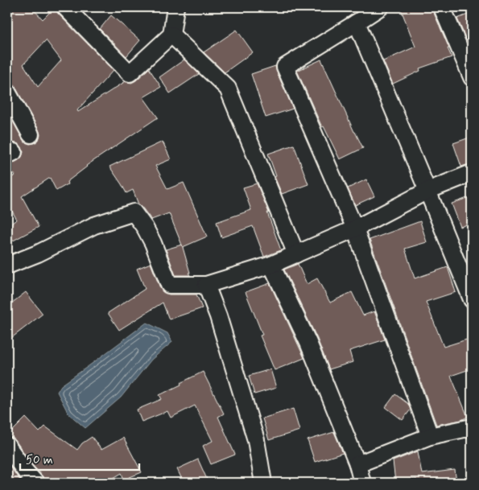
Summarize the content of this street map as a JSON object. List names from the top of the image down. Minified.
{"scale_bar":"50 m"}
